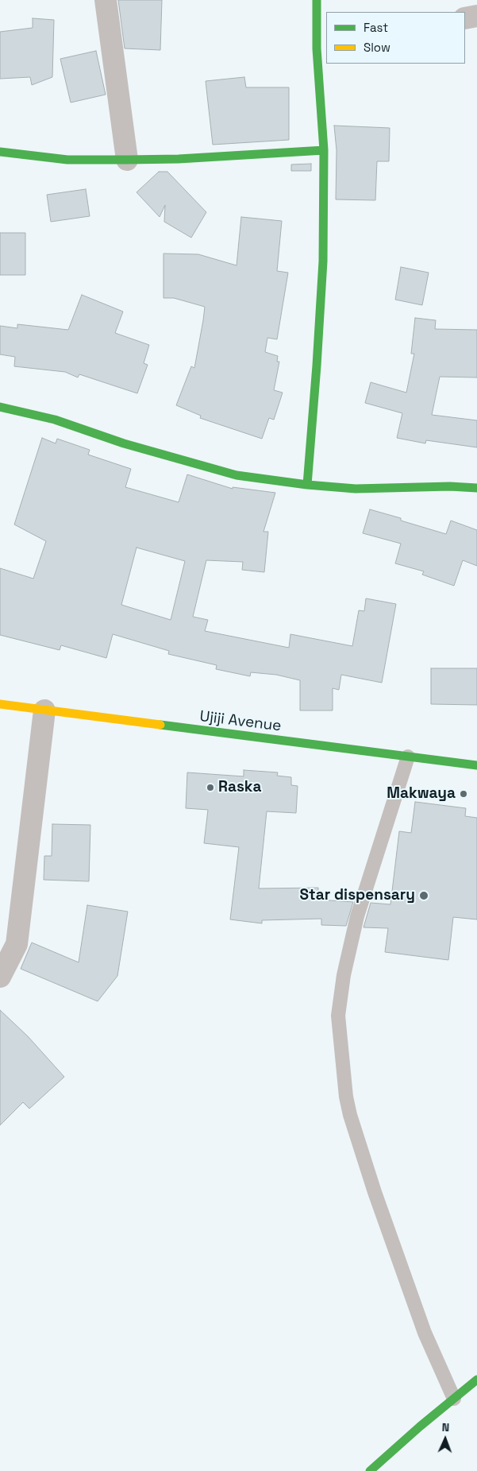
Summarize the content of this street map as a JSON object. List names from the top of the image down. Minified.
{"streets":{"main road":["Ujiji Avenue"]},"places":["Raska","Makwaya","Star dispensary"],"legend":["Fast","Slow"],"north":"top"}
